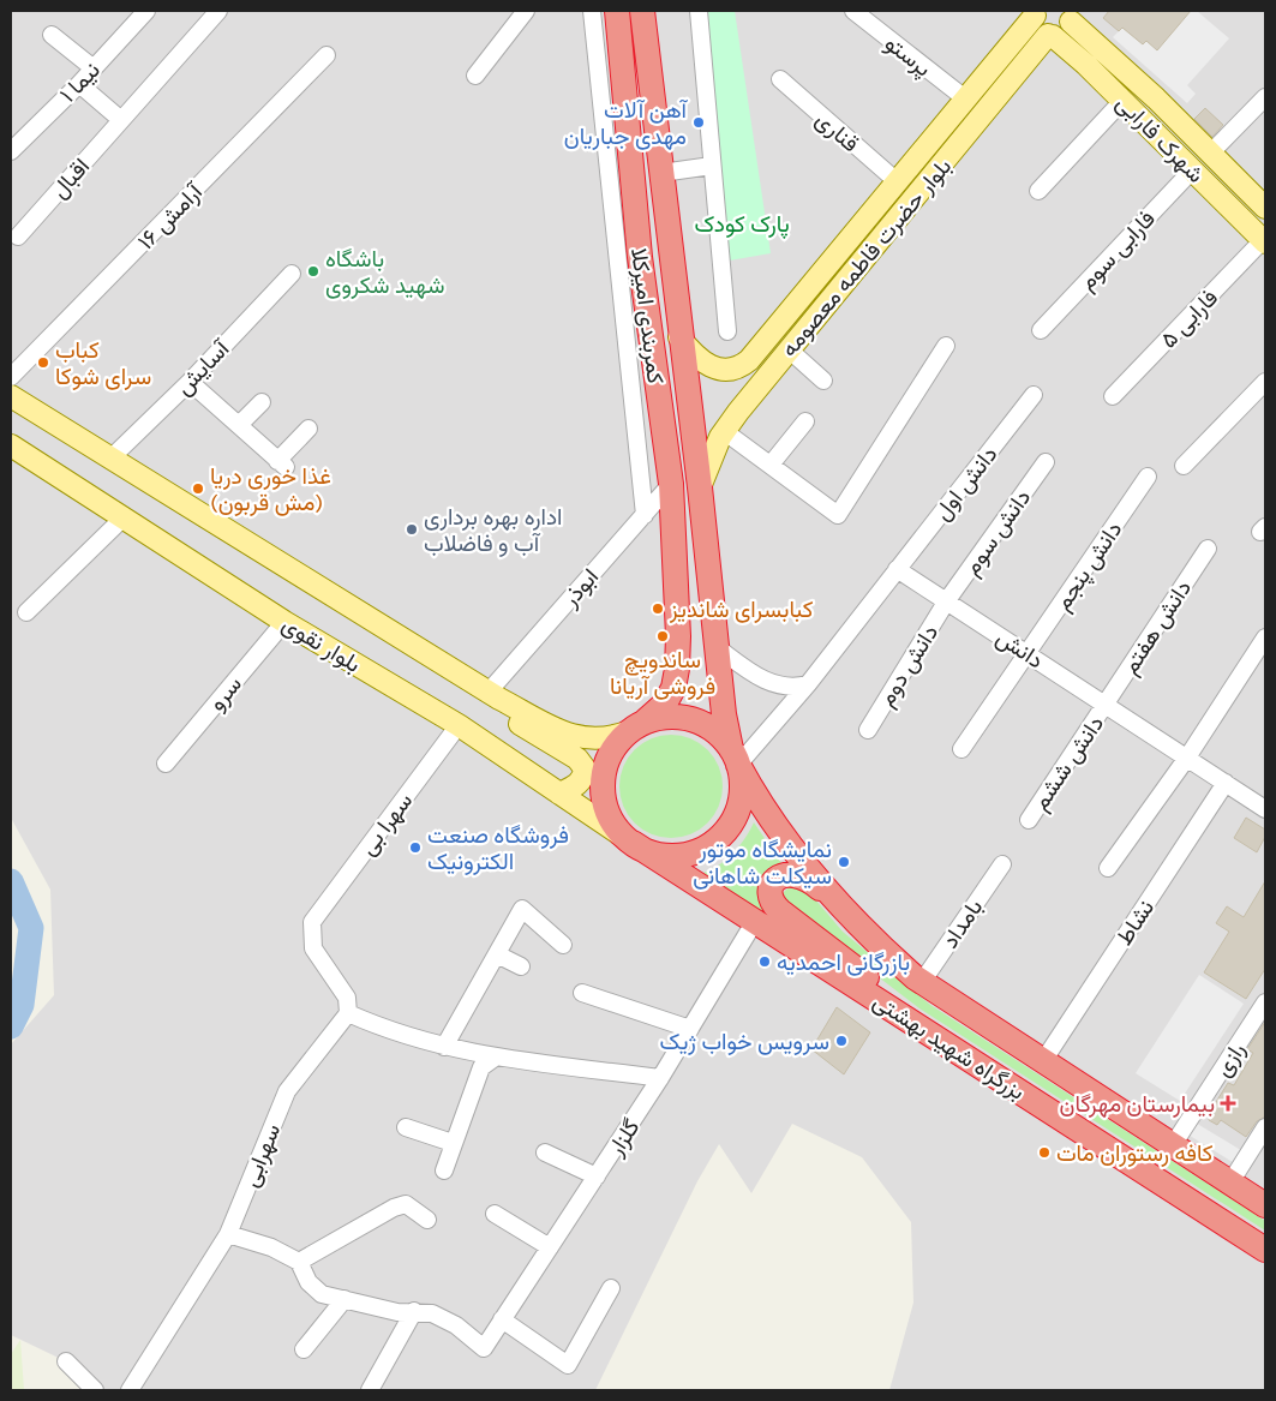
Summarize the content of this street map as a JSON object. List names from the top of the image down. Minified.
{"streets":{"highway":["کمربندی امیرکلا","بزرگراه شهید بهشتی"],"main road":["شهرک فارابی","بلوار حضرت فاطمه معصومه","بلوار نقوی"],"street":["پرستو","نیما ۱","قناری","اقبال","آرامش ۱۶","فارابی سوم","فارابی ۵","آسایش","دانش اول","دانش سوم","دانش پنجم","ابوذر","دانش هفتم","دانش","دانش دوم","سرو","دانش ششم","سهرا بی","نشاط","بامداد","رازی","گلزار","سهرابی"]},"crossings":[["پرستو","بلوار حضرت فاطمه معصومه"],["قناری","بلوار حضرت فاطمه معصومه"],["شهرک فارابی","فارابی سوم"],["شهرک فارابی","بلوار حضرت فاطمه معصومه"],["شهرک فارابی","فارابی ۵"],["بلوار حضرت فاطمه معصومه","کمربندی امیرکلا"],["کمربندی امیرکلا","ابوذر"],["کمربندی امیرکلا","بلوار نقوی"],["کمربندی امیرکلا","بزرگراه شهید بهشتی"],["آسایش","بلوار نقوی"],["دانش اول","دانش"],["دانش سوم","دانش"],["دانش سوم","دانش دوم"],["دانش پنجم","دانش"],["ابوذر","بلوار نقوی"],["دانش هفتم","دانش"],["دانش هفتم","دانش ششم"],["بلوار نقوی","سرو"],["بلوار نقوی","سهرا بی"],["بلوار نقوی","بزرگراه شهید بهشتی"],["دانش","دانش دوم"],["دانش","دانش ششم"],["دانش","نشاط"],["سهرا بی","سهرابی"],["نشاط","بزرگراه شهید بهشتی"],["بامداد","بزرگراه شهید بهشتی"],["بزرگراه شهید بهشتی","رازی"],["بزرگراه شهید بهشتی","گلزار"]],"parks":["پارک کودک"],"places":{"other":["آهن آلات مهدی جباریان","باشگاه شهید شکروی","کباب سرای شوکا","غذا خوری دریا (مش قربون)","اداره بهره برداری آب و فاضلاب","کبابسرای شاندیز","ساندویچ فروشی آریانا","فروشگاه صنعت الکترونیک","نمایشگاه موتور سیکلت شاهانی","بازرگانی احمدیه","سرویس خواب ژیک","کافه رستوران مات"],"health":["بیمارستان مهرگان"]}}
